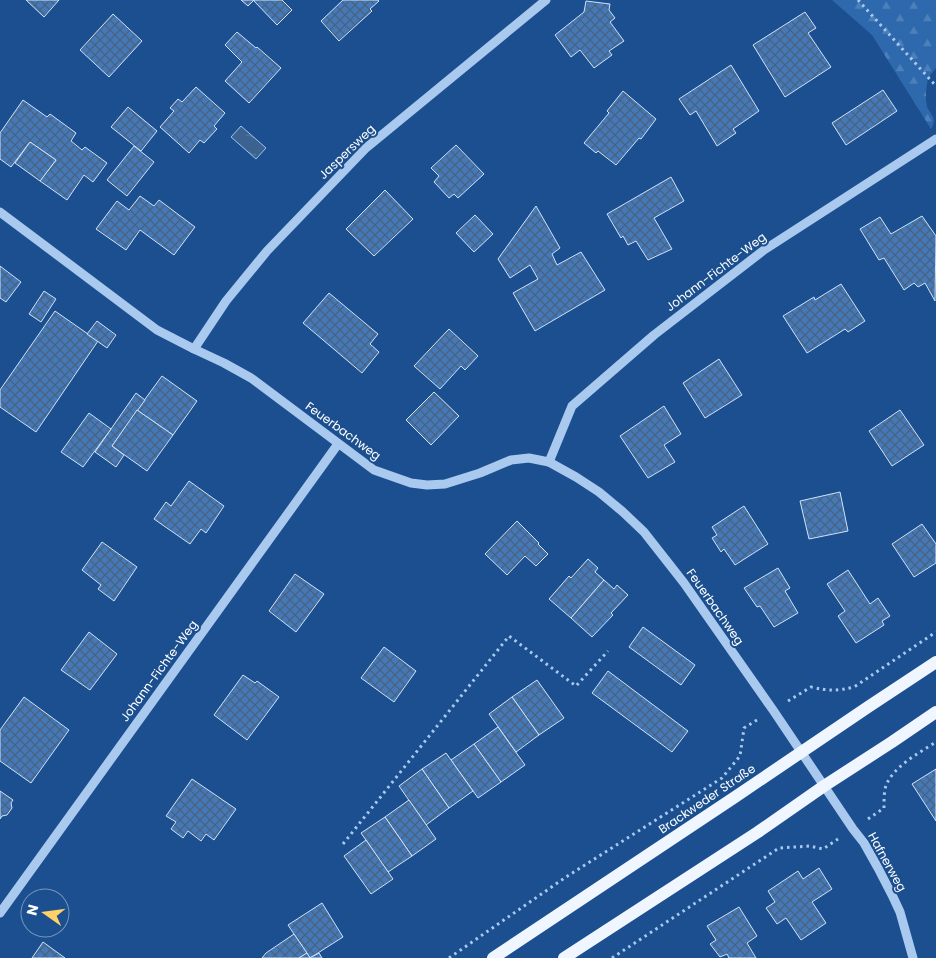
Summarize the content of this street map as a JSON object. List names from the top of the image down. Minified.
{"streets":{"main road":["Brackweder Straße"],"street":["Jaspersweg","Johann-Fichte-Weg","Feuerbachweg","Hafnerweg"]},"crossings":[["Jaspersweg","Feuerbachweg"],["Johann-Fichte-Weg","Feuerbachweg"],["Feuerbachweg","Brackweder Straße"],["Feuerbachweg","Hafnerweg"]],"north":"left"}
